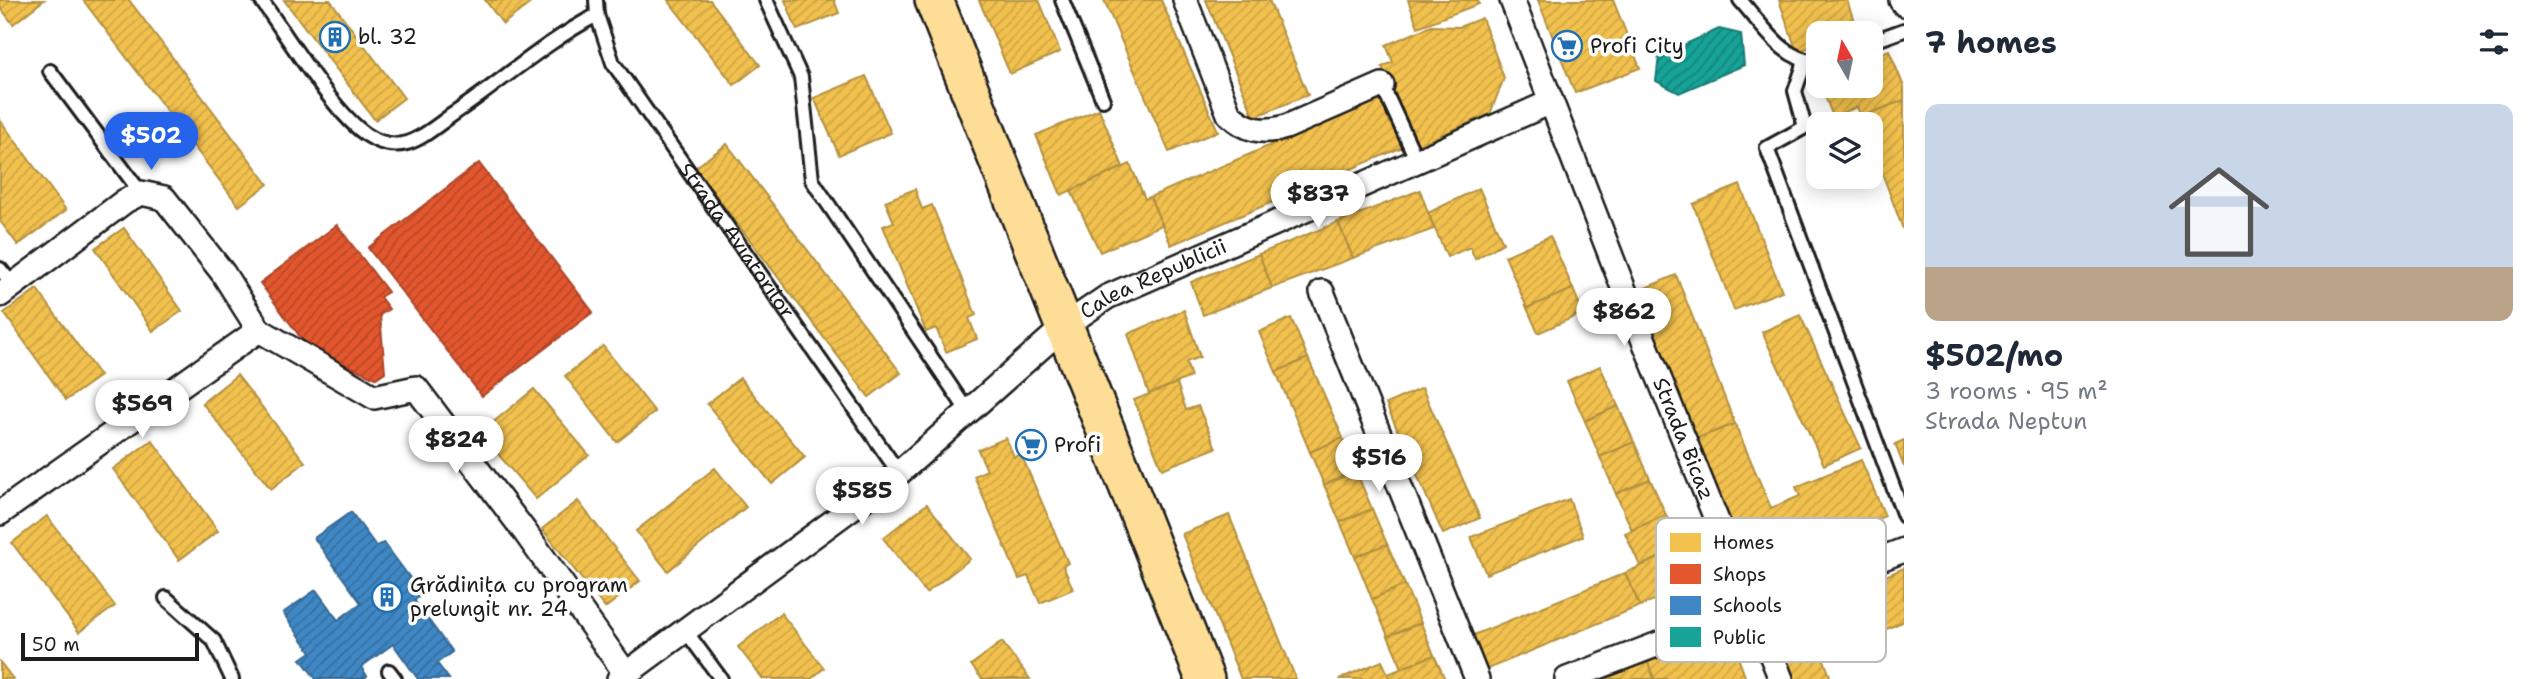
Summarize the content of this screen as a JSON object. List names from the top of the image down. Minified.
{"streets":{"main road":["Calea Republicii"],"street":["Strada Bicaz"],"lane":["Strada Aviatorilor"]},"crossings":[["Calea Republicii","Strada Bicaz"]],"places":{"building":["bl. 32","Grădinița cu program prelungit nr. 24"],"supermarket":["Profi City","Profi"]},"legend":["Homes","Shops","Schools","Public"],"scale_bar":"50 m","north":"top","page":{"heading":"7 homes","list":[{"name":"$502/mo","note":"3 rooms · 95 m² · Strada Neptun"}],"price":["$502","$837","$862","$569","$824","$516","$585"],"scale":"50 m"}}
